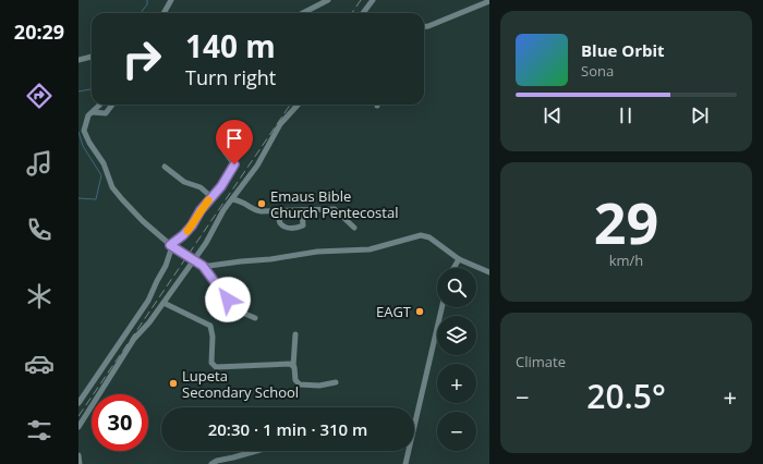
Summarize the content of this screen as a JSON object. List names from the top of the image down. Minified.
{"places":["Emaus Bible Church Pentecostal","EAGT","Lupeta Secondary School"],"page":{"tabs":"20:29","turn":["140 m","Turn right"],"song":["Blue Orbit","Sona"],"tile":[["29","km/h"],"Climate"],"map_buttons":["+","−"],"heat":["−","20.5°","+"],"limit":"30","trip":"20:30 · 1 min · 310 m"}}
